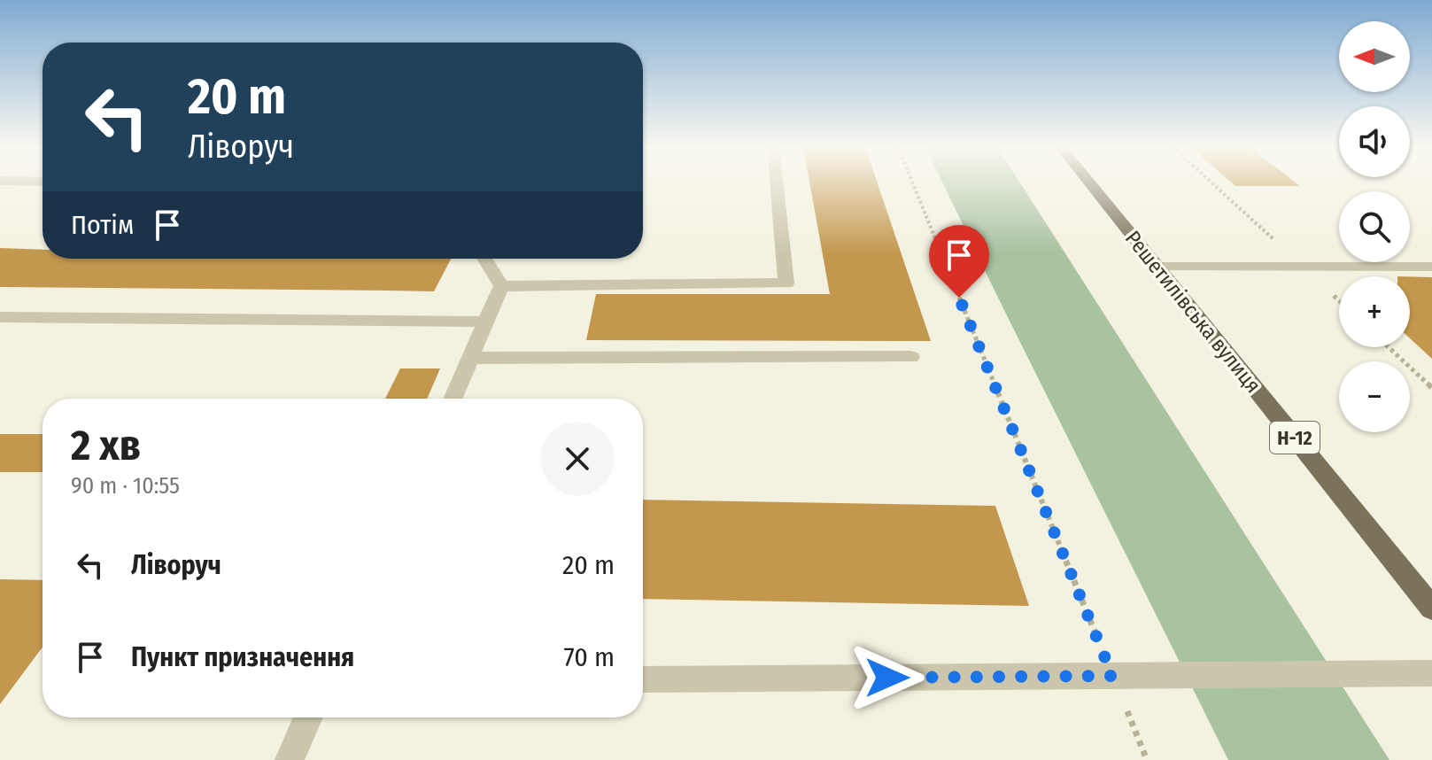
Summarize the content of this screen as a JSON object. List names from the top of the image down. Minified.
{"streets":{"main road":["Решетилівська вулиця","Н-12"]},"north":"left","page":{"map_buttons":["+","−"],"turn":["20 m","Ліворуч"],"then":"Потім","heading":["2 хв","90 m · 10:55"],"list":[{"name":"Ліворуч","value":"20 m"},{"name":"Пункт призначення","value":"70 m"}]}}
